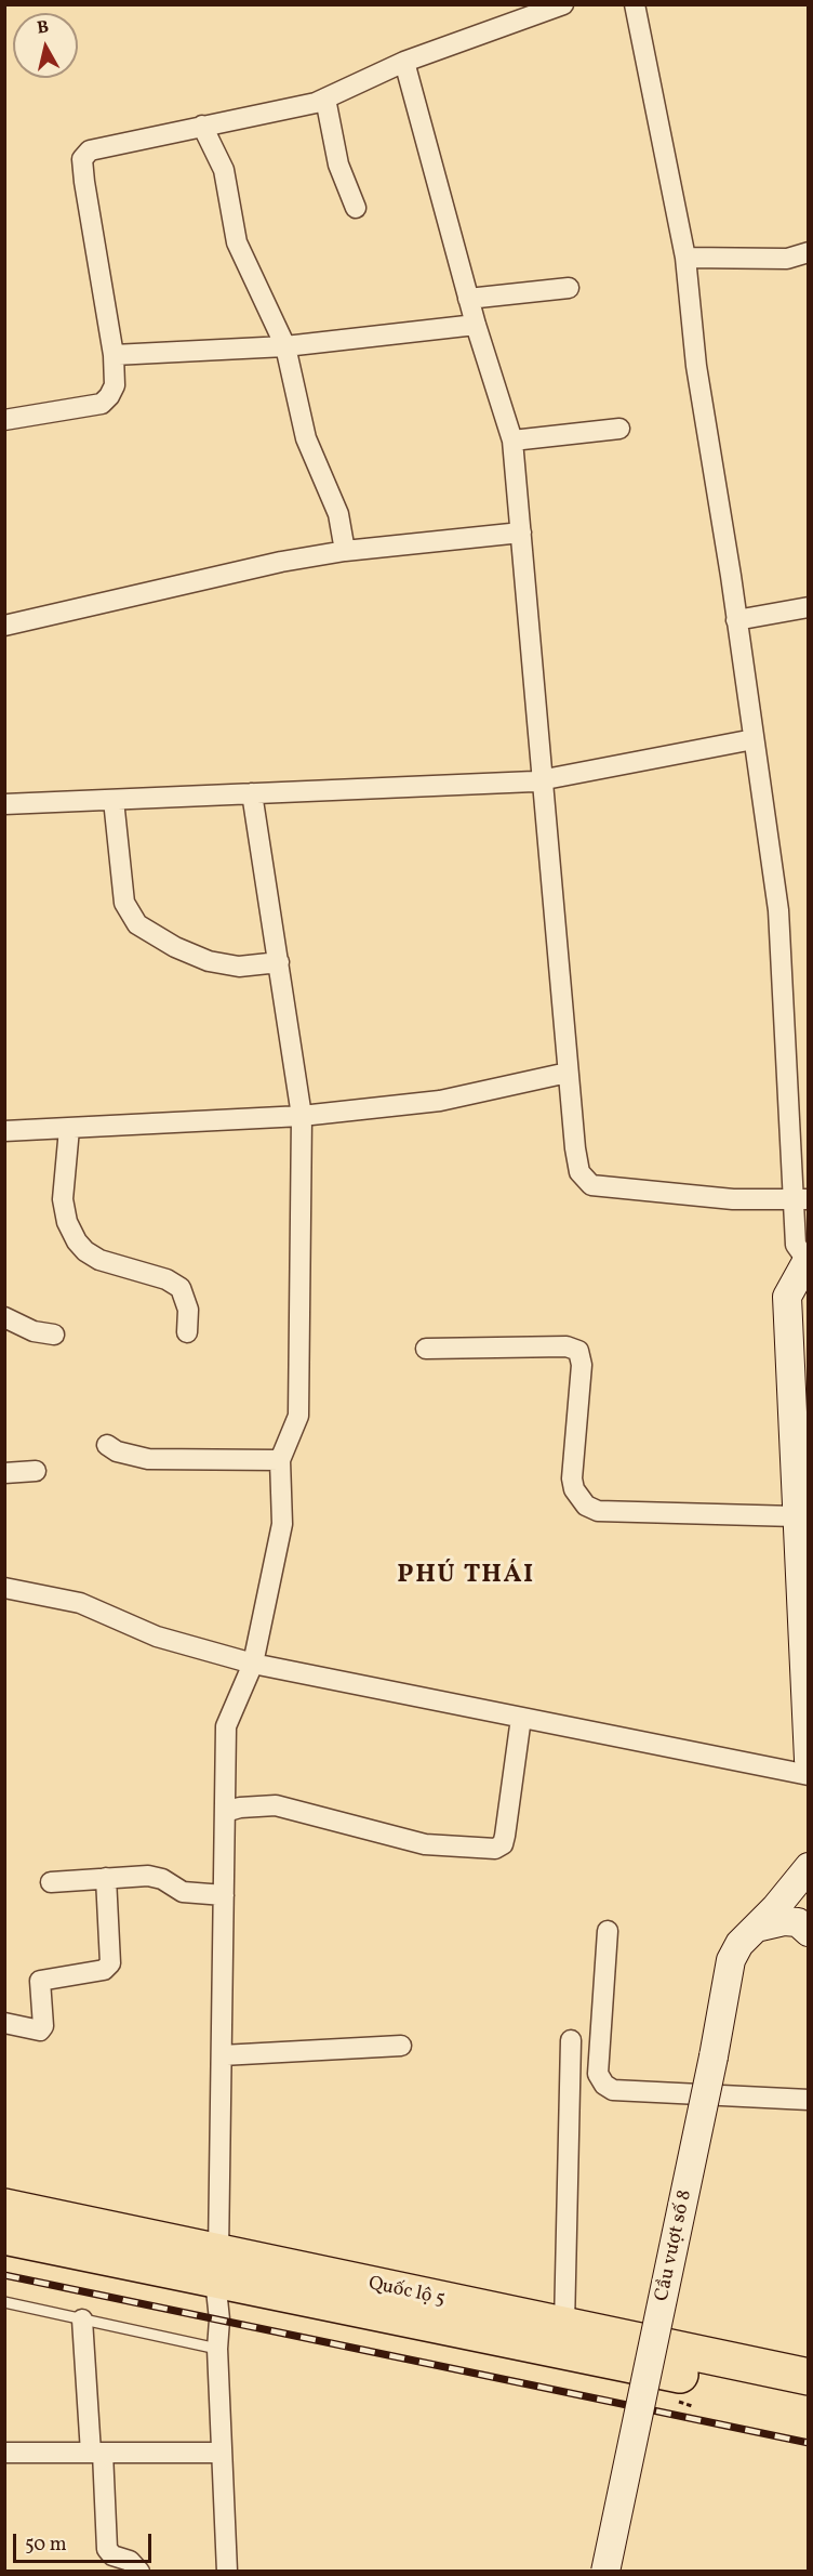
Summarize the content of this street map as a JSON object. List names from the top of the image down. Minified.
{"streets":{"highway":["Quốc lộ 5"],"main road":["Cầu vượt số 8"]},"districts":["PHÚ THÁI"],"scale_bar":"50 m","north":"top"}
